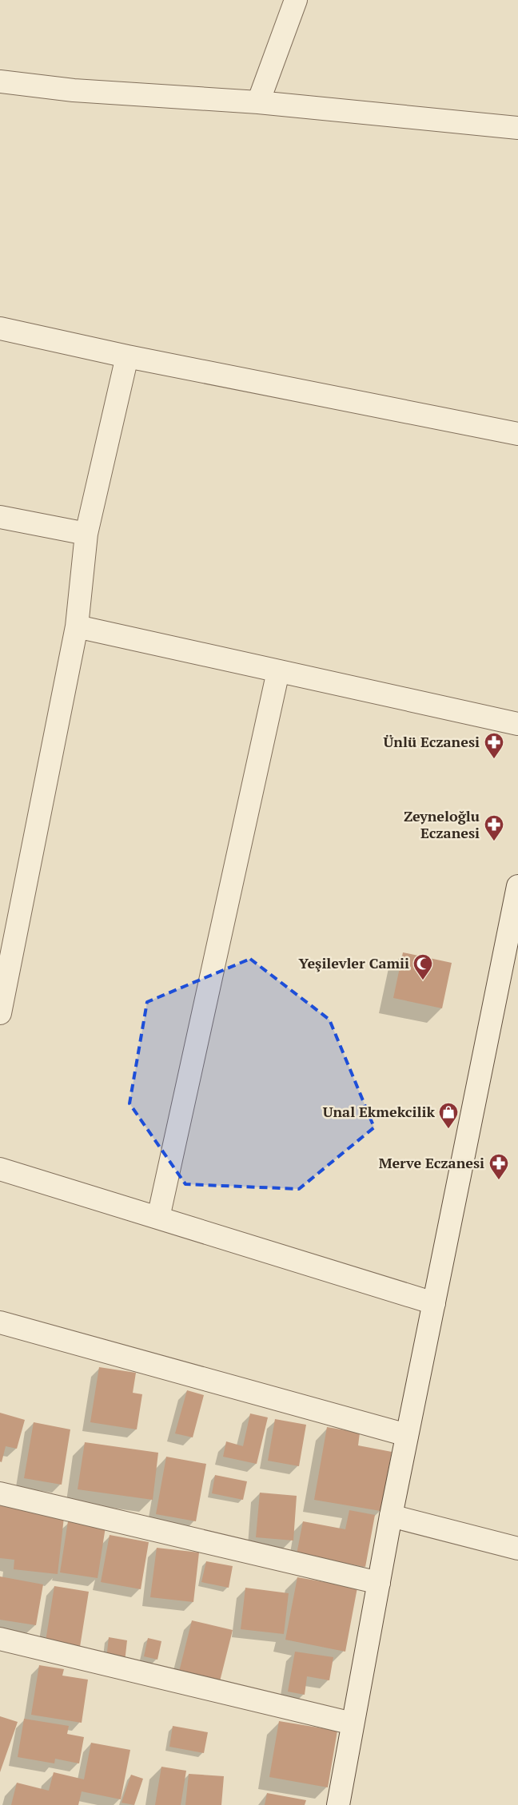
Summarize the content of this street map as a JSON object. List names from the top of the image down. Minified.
{"places":{"pharmacy":["Ünlü Eczanesi","Zeyneloğlu Eczanesi","Merve Eczanesi"],"mosque":["Yeşilevler Camii"],"shop":["Unal Ekmekcilik"]}}
